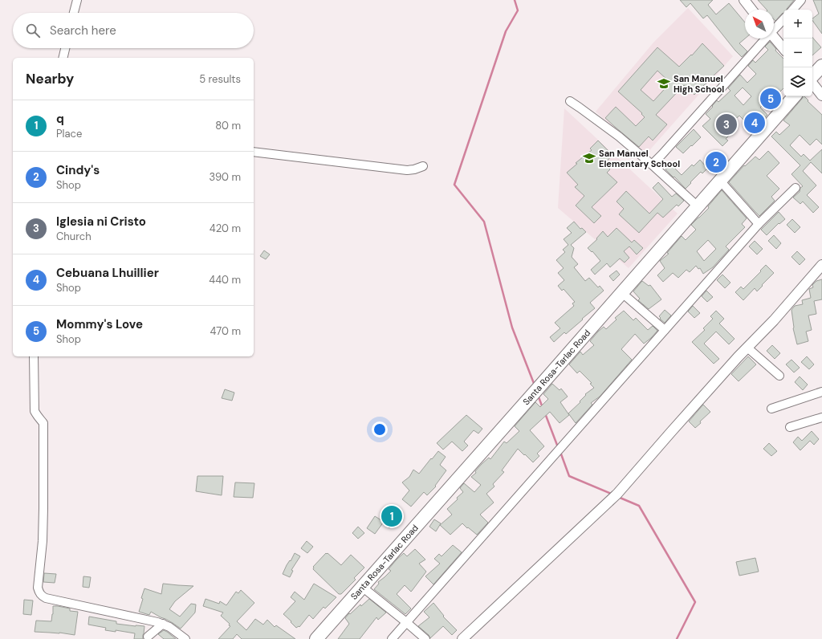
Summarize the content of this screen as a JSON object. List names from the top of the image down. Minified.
{"streets":{"highway":["Santa Rosa-Tarlac Road"]},"places":{"school or university":["San Manuel High School","San Manuel Elementary School"]},"north":"top left","page":{"map_buttons":["+","−"],"search":"Search here","heading":["Nearby","5 results"],"pins":["5","4","3","2","1"],"list":[{"mark":"1","name":"q","note":"Place","value":"80 m"},{"mark":"2","name":"Cindy's","note":"Shop","value":"390 m"},{"mark":"3","name":"Iglesia ni Cristo","note":"Church","value":"420 m"},{"mark":"4","name":"Cebuana Lhuillier","note":"Shop","value":"440 m"},{"mark":"5","name":"Mommy's Love","note":"Shop","value":"470 m"}]}}
